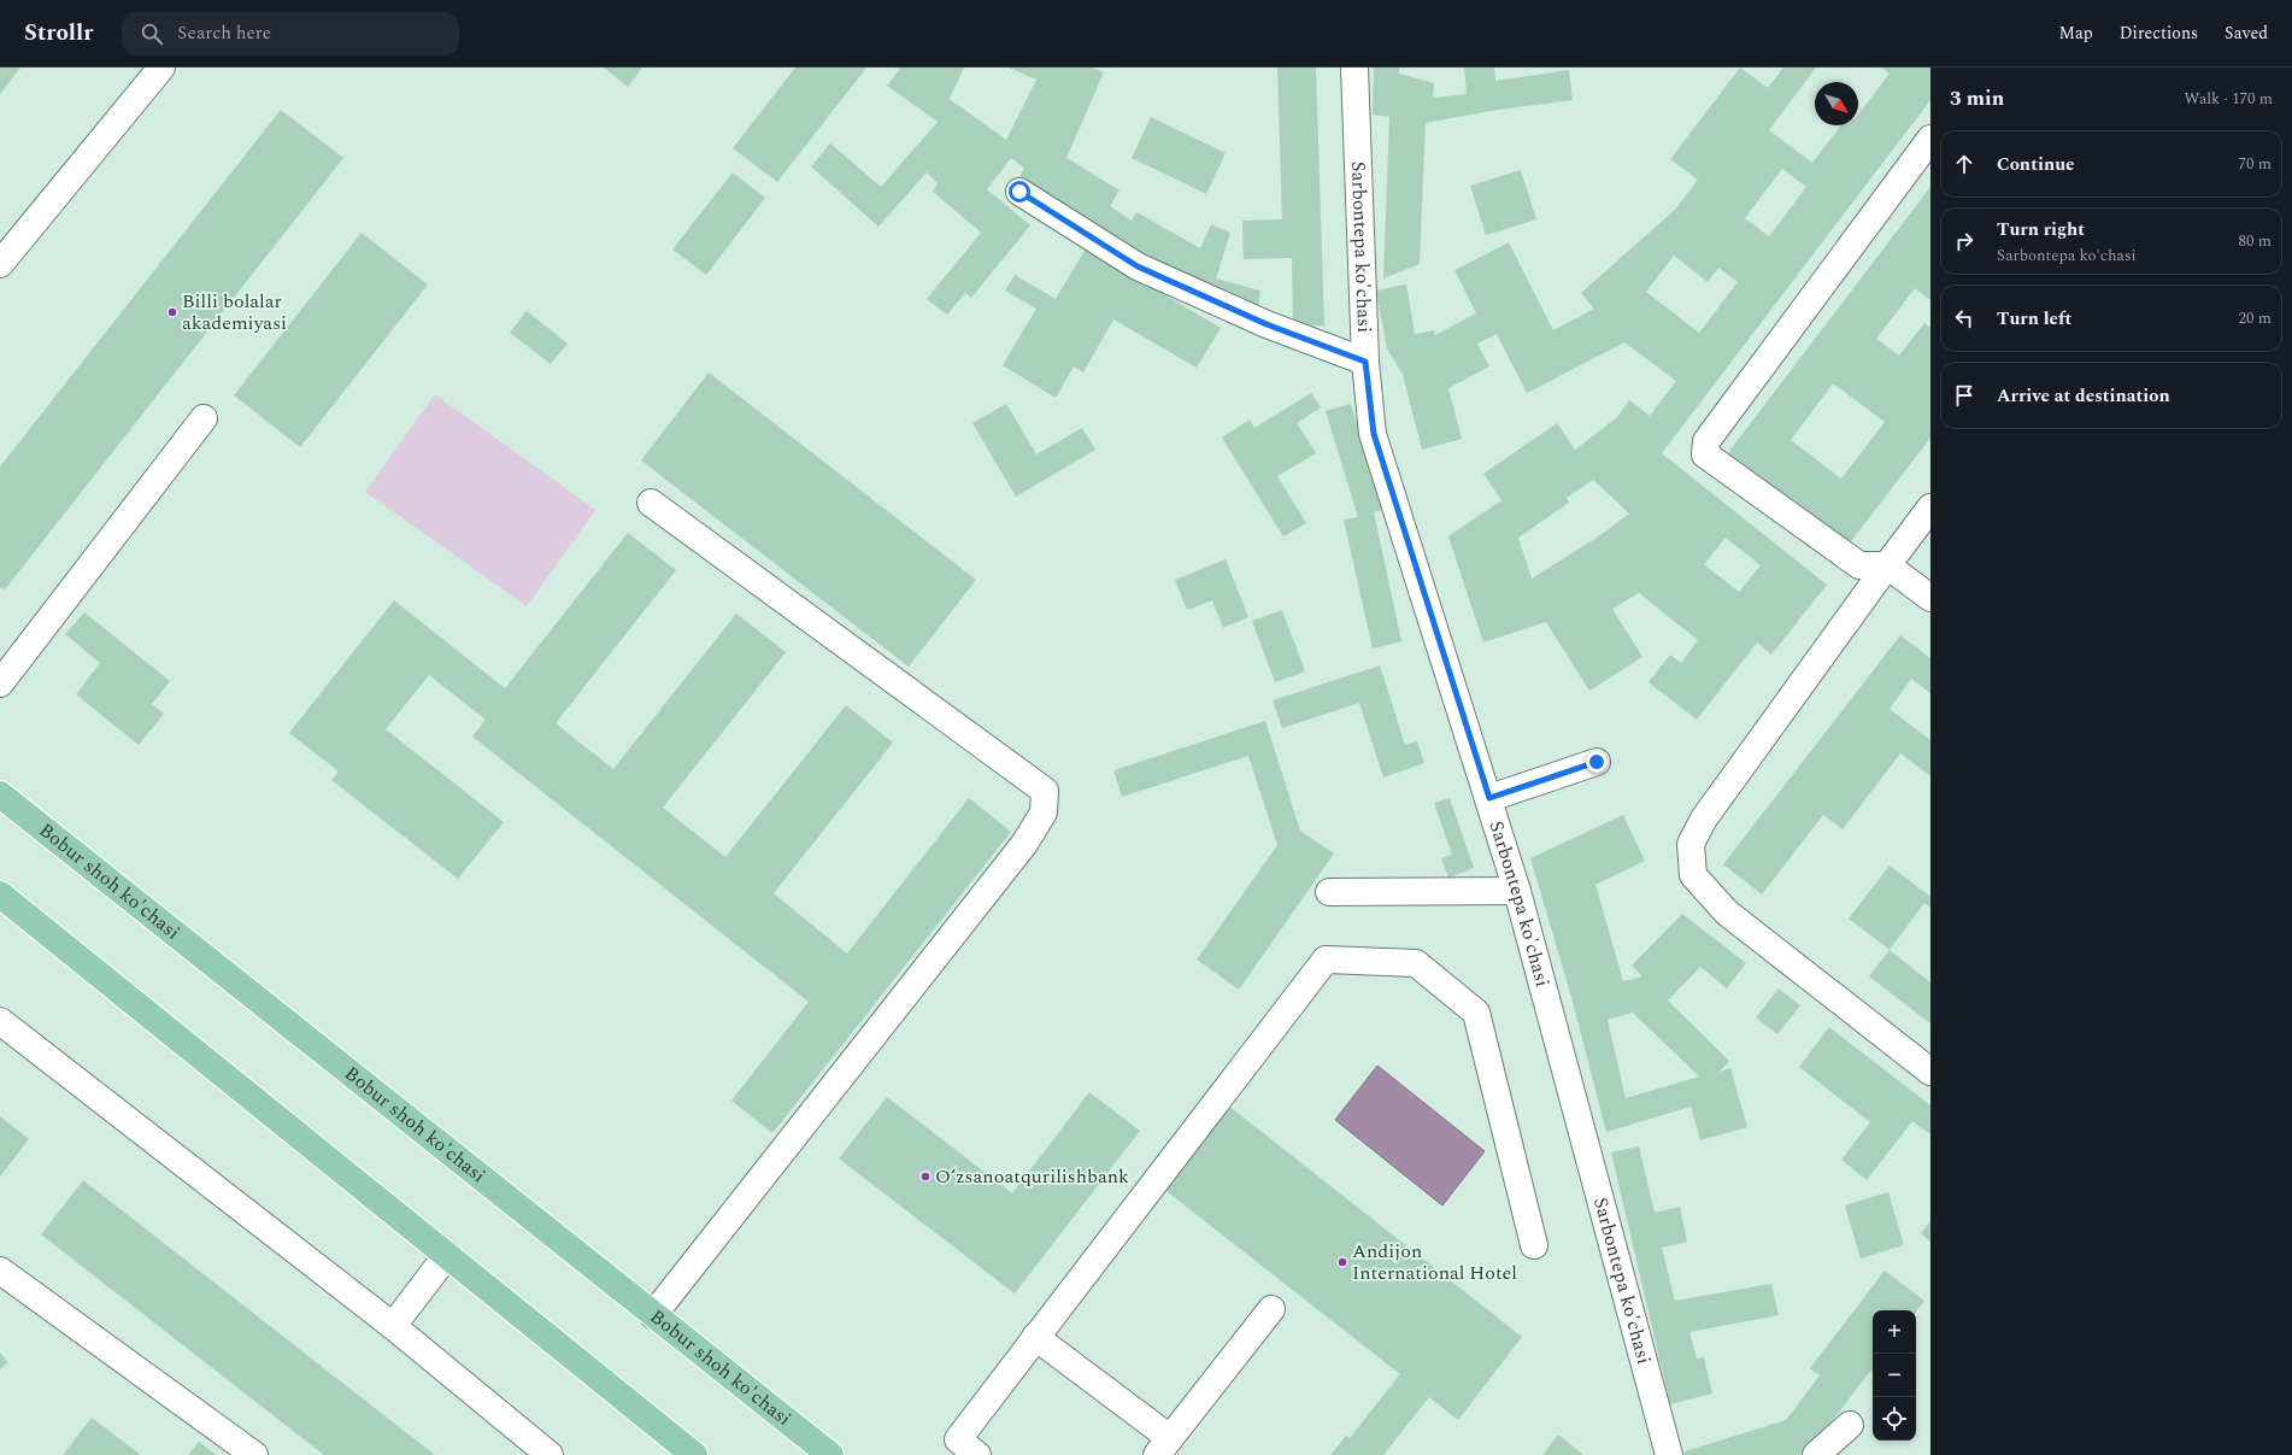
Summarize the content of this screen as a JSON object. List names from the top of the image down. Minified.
{"streets":{"main road":["Bobur shoh ko'chasi"],"street":["Sarbontepa ko'chasi"]},"places":["Billi bolalar akademiyasi","Oʻzsanoatqurilishbank","Andijon International Hotel"],"north":"bottom right","page":{"header":"Strollr","search":"Search here","nav":["Map","Directions","Saved"],"heading":["3 min","Walk · 170 m"],"list":[["Continue","70 m"],["Turn right","Sarbontepa ko'chasi","80 m"],["Turn left","20 m"],"Arrive at destination"],"map_buttons":["+","−"]}}
